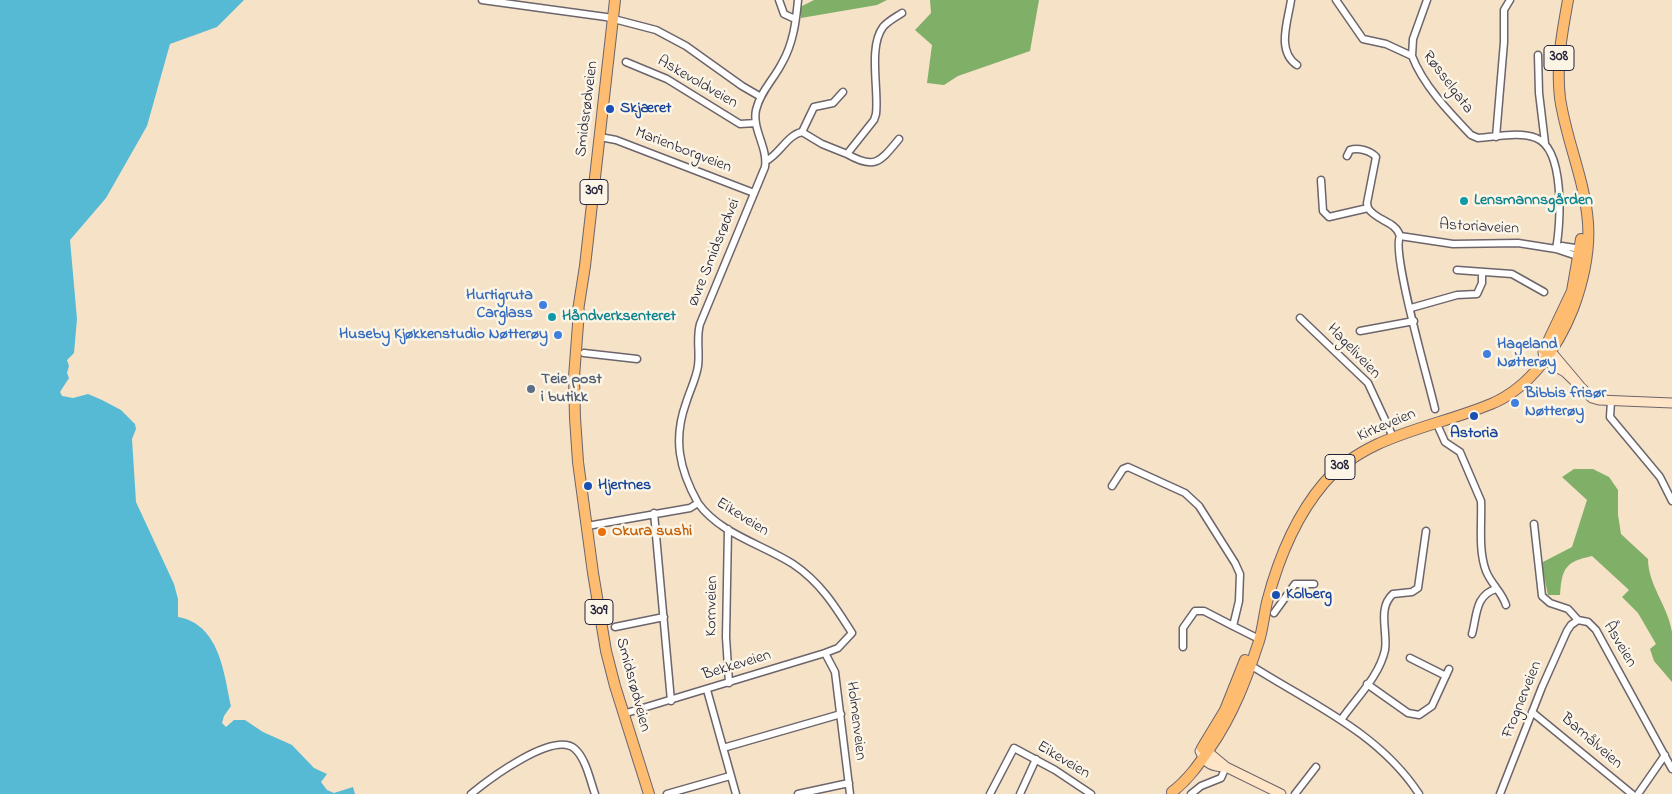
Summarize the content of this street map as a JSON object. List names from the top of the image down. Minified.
{"streets":{"main road":["308","Smidsrødveien","309","Kirkeveien"],"street":["Askevoldveien","Røsselgata","Marienborgveien","Astoriaveien","Øvre Smidsrødvei","Hageliveien","Eikeveien","Kornveien","Åsveien","Bekkeveien","Frognerveien","Holmenveien","Barnålveien"]},"crossings":[["Smidsrødveien","Marienborgveien"],["Smidsrødveien","Eikeveien"],["Smidsrødveien","Bekkeveien"],["Marienborgveien","Øvre Smidsrødvei"],["Astoriaveien","Kirkeveien"],["Øvre Smidsrødvei","Eikeveien"],["Hageliveien","Kirkeveien"],["Eikeveien","Kornveien"],["Eikeveien","Bekkeveien"],["Kornveien","Bekkeveien"],["Åsveien","Frognerveien"],["Bekkeveien","Holmenveien"],["Frognerveien","Barnålveien"]],"places":["Skjæret","Lensmannsgården","Hurtigruta Carglass","Håndverksenteret","Huseby Kjøkkenstudio Nøtterøy","Hageland Nøtterøy","Teie post i butikk","Bibbis frisør Nøtterøy","Astoria","Hjertnes","Okura sushi","Kolberg"]}
